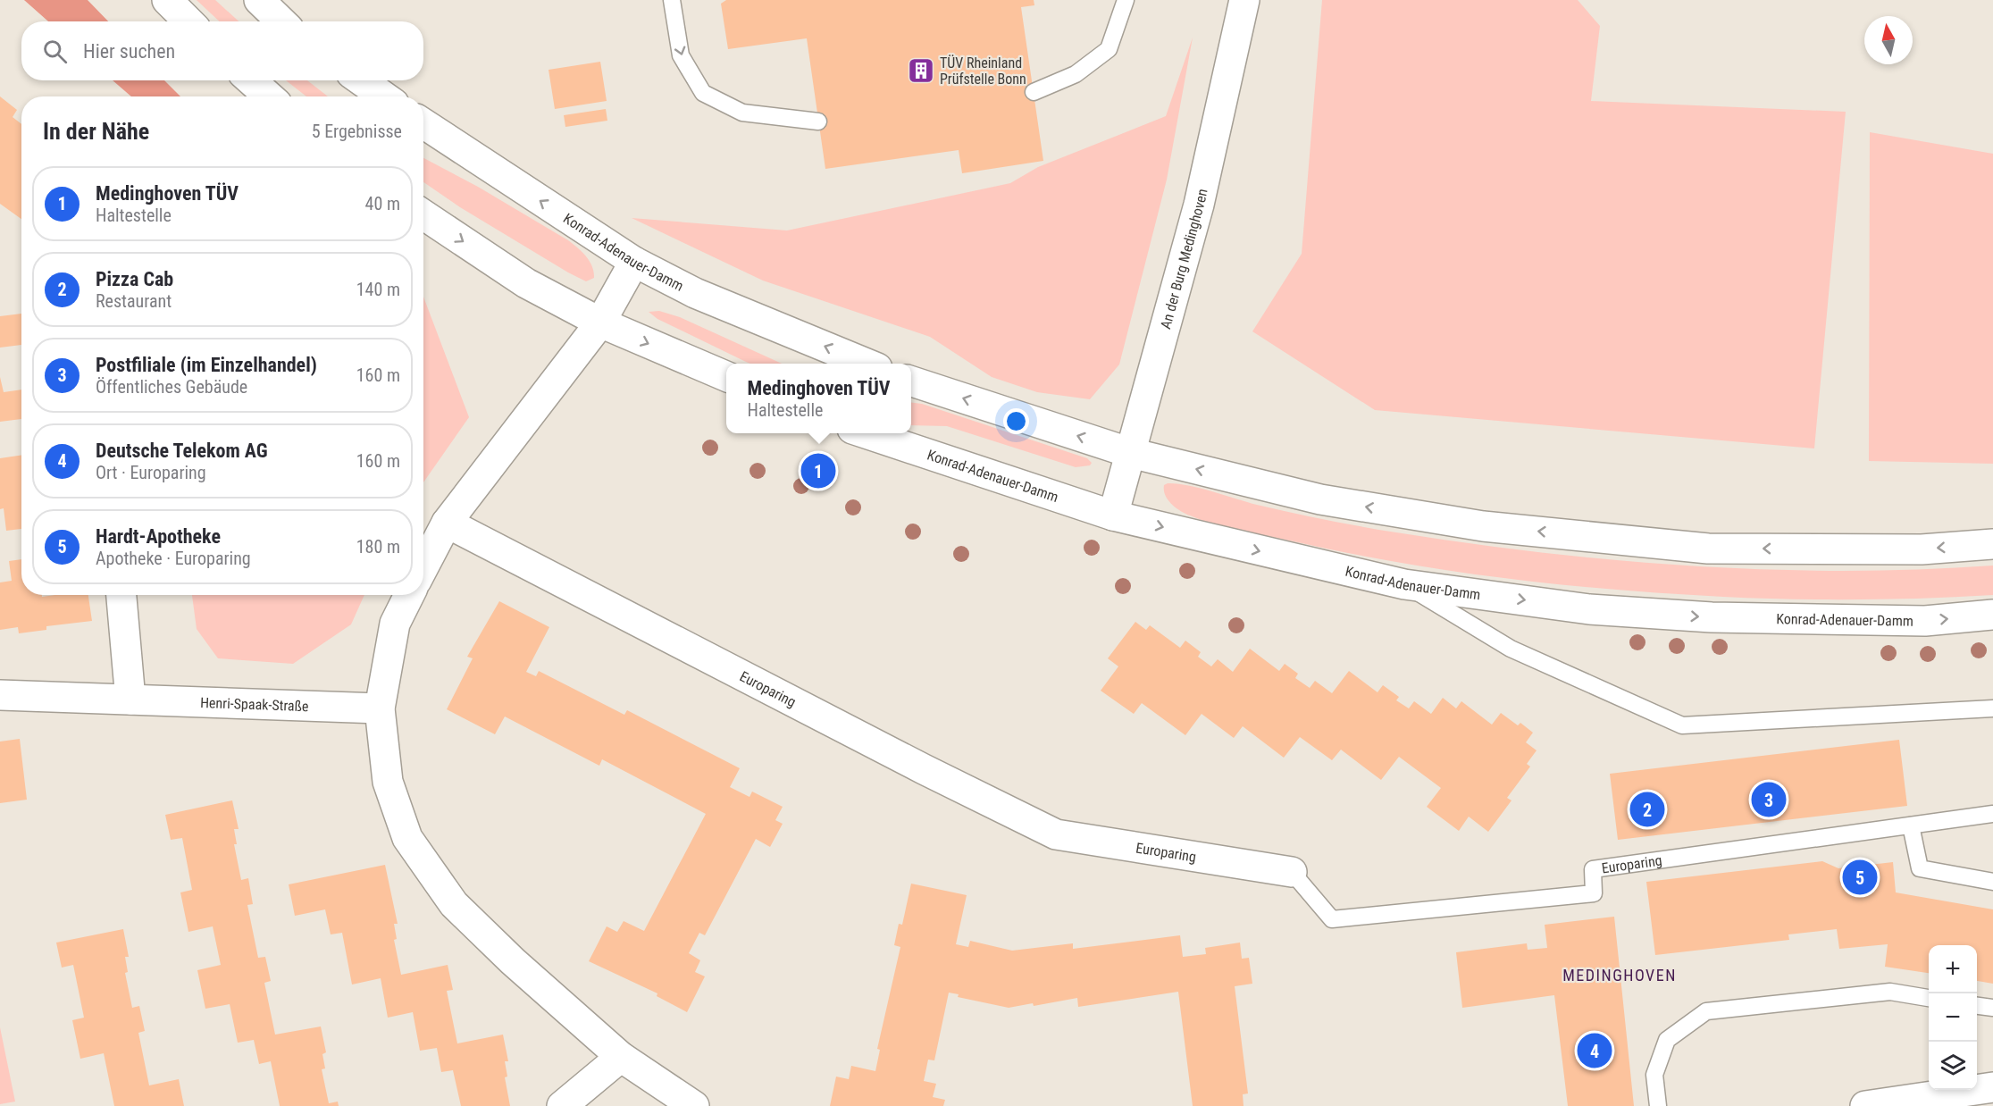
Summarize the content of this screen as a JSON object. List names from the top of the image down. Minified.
{"streets":{"main road":["Konrad-Adenauer-Damm","An der Burg Medinghoven","Europaring","Henri-Spaak-Straße"]},"crossings":[["Konrad-Adenauer-Damm","An der Burg Medinghoven"]],"districts":["MEDINGHOVEN"],"places":{"building":["TÜV Rheinland Prüfstelle Bonn"]},"north":"top","page":{"search":"Hier suchen","heading":["In der Nähe","5 Ergebnisse"],"list":[{"mark":"1","name":"Medinghoven TÜV","note":"Haltestelle","value":"40 m"},{"mark":"2","name":"Pizza Cab","note":"Restaurant","value":"140 m"},{"mark":"3","name":"Postfiliale (im Einzelhandel)","note":"Öffentliches Gebäude","value":"160 m"},{"mark":"4","name":"Deutsche Telekom AG","note":"Ort · Europaring","value":"160 m"},{"mark":"5","name":"Hardt-Apotheke","note":"Apotheke · Europaring","value":"180 m"}],"popup":["Medinghoven TÜV","Haltestelle"],"pins":["1","3","2","5","4"],"map_buttons":["+","−"]}}
